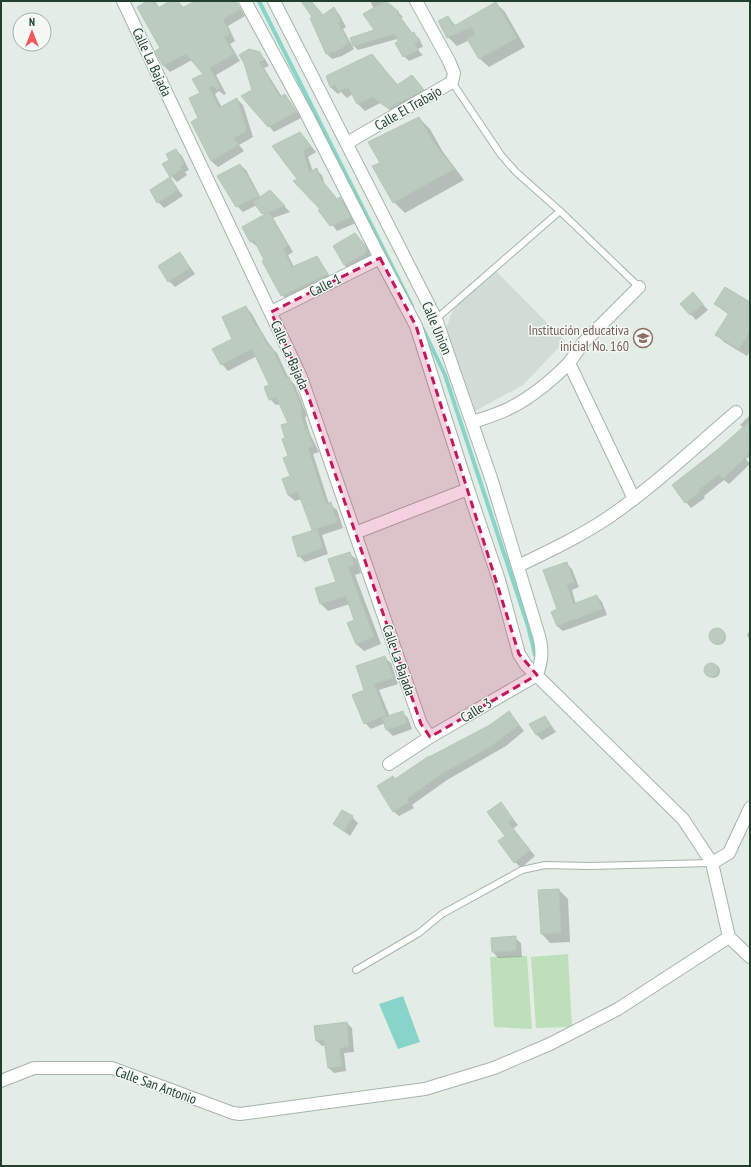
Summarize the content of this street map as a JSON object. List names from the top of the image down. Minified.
{"streets":{"street":["Calle La Bajada","Calle El Trabajo","Calle 1","Calle Union","Calle 3","Calle San Antonio"]},"crossings":[["Calle La Bajada","Calle 1"],["Calle La Bajada","Calle 3"],["Calle El Trabajo","Calle Union"],["Calle Union","Calle 3"]],"places":{"school or university":["Institución educativa inicial No. 160"]},"north":"top"}
